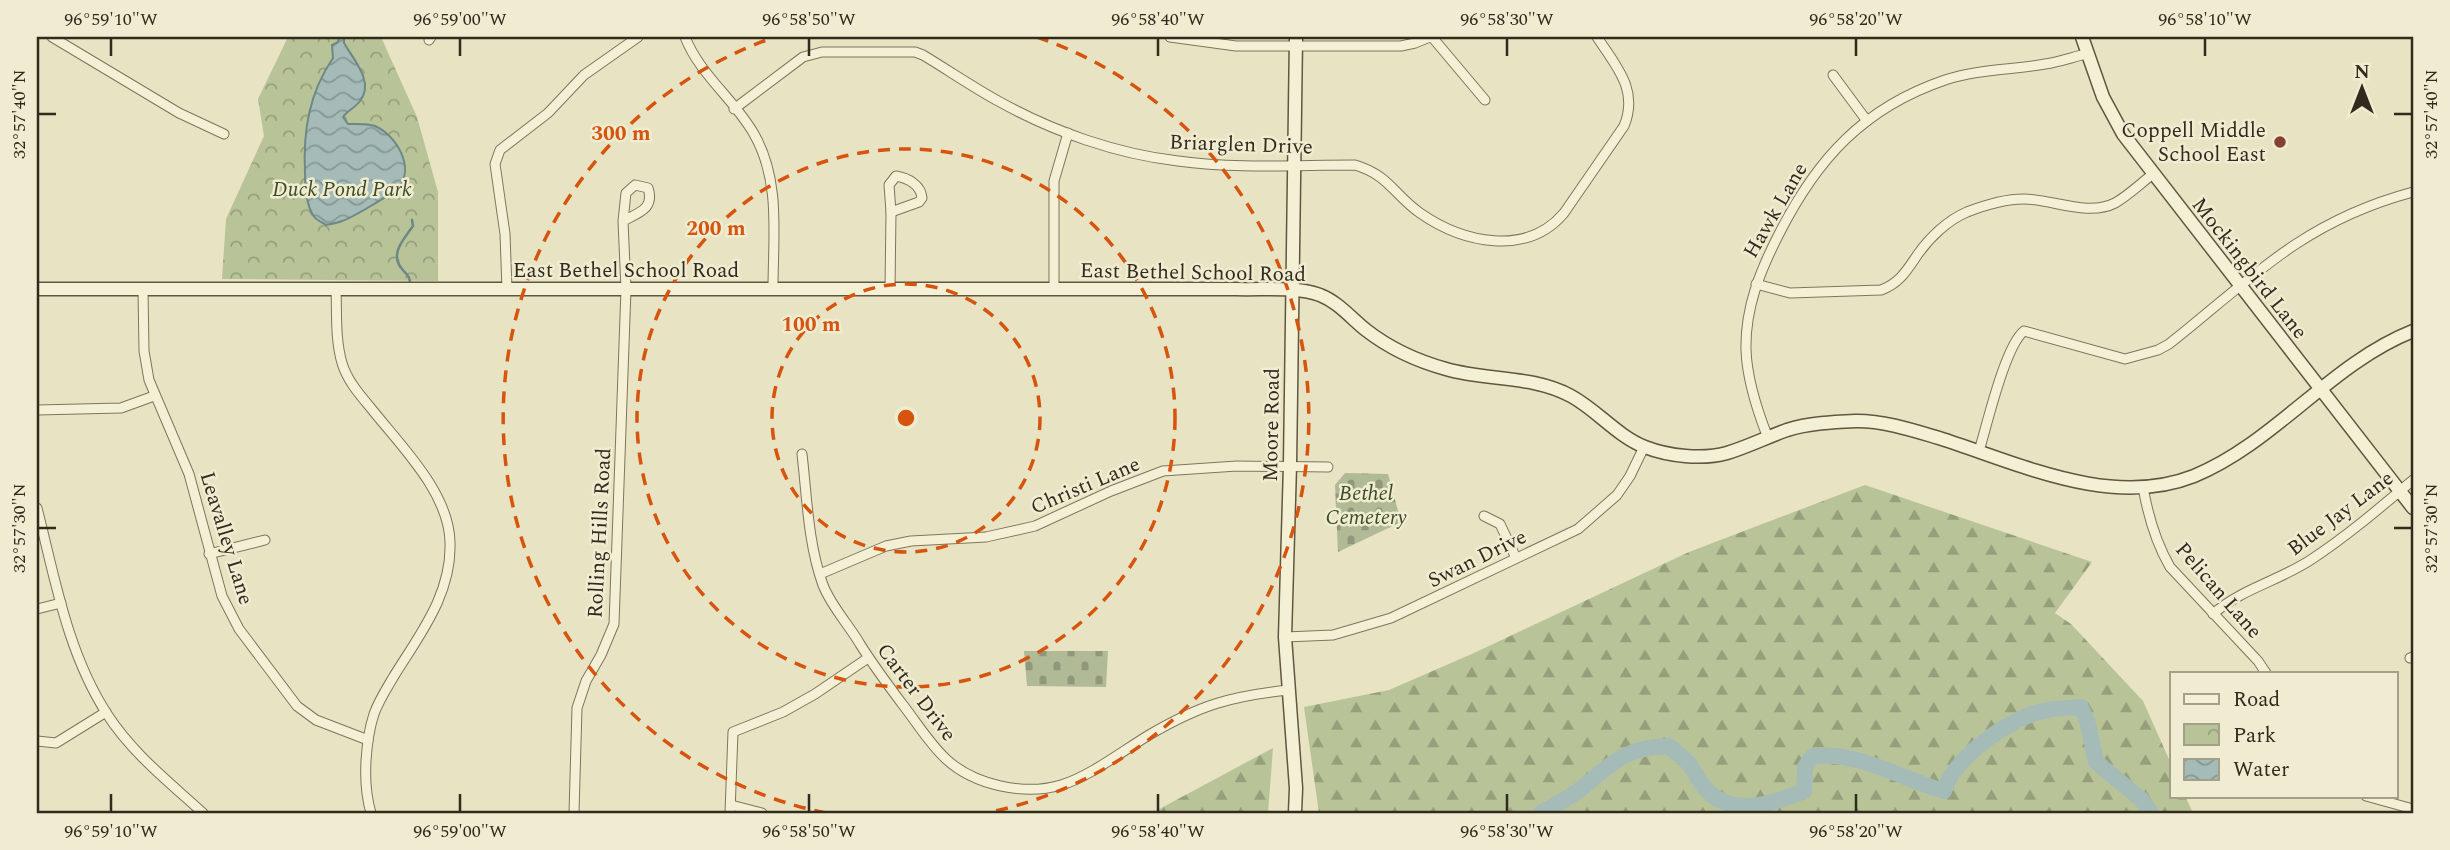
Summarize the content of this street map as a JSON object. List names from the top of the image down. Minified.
{"streets":{"street":["Briarglen Drive","Hawk Lane","Mockingbird Lane","East Bethel School Road","Moore Road","Christi Lane","Blue Jay Lane","Rolling Hills Road","Leavalley Lane","Swan Drive","Pelican Lane","Carter Drive"]},"crossings":[["Briarglen Drive","Moore Road"],["Hawk Lane","Mockingbird Lane"],["Hawk Lane","East Bethel School Road"],["Mockingbird Lane","East Bethel School Road"],["Mockingbird Lane","Blue Jay Lane"],["East Bethel School Road","Moore Road"],["East Bethel School Road","Rolling Hills Road"],["East Bethel School Road","Leavalley Lane"],["East Bethel School Road","Swan Drive"],["East Bethel School Road","Pelican Lane"],["Moore Road","Christi Lane"],["Moore Road","Swan Drive"],["Moore Road","Carter Drive"],["Christi Lane","Carter Drive"],["Blue Jay Lane","Pelican Lane"]],"parks":["Duck Pond Park","Bethel Cemetery"],"places":["Coppell Middle School East"],"legend":["Road","Park","Water"],"north":"top","coordinates":["96°59'10\"W","96°59'00\"W","96°58'50\"W","96°58'40\"W","96°58'30\"W","96°58'20\"W","96°58'10\"W","32°57'40\"N","32°57'30\"N"],"rings":["300 m","200 m","100 m"]}
